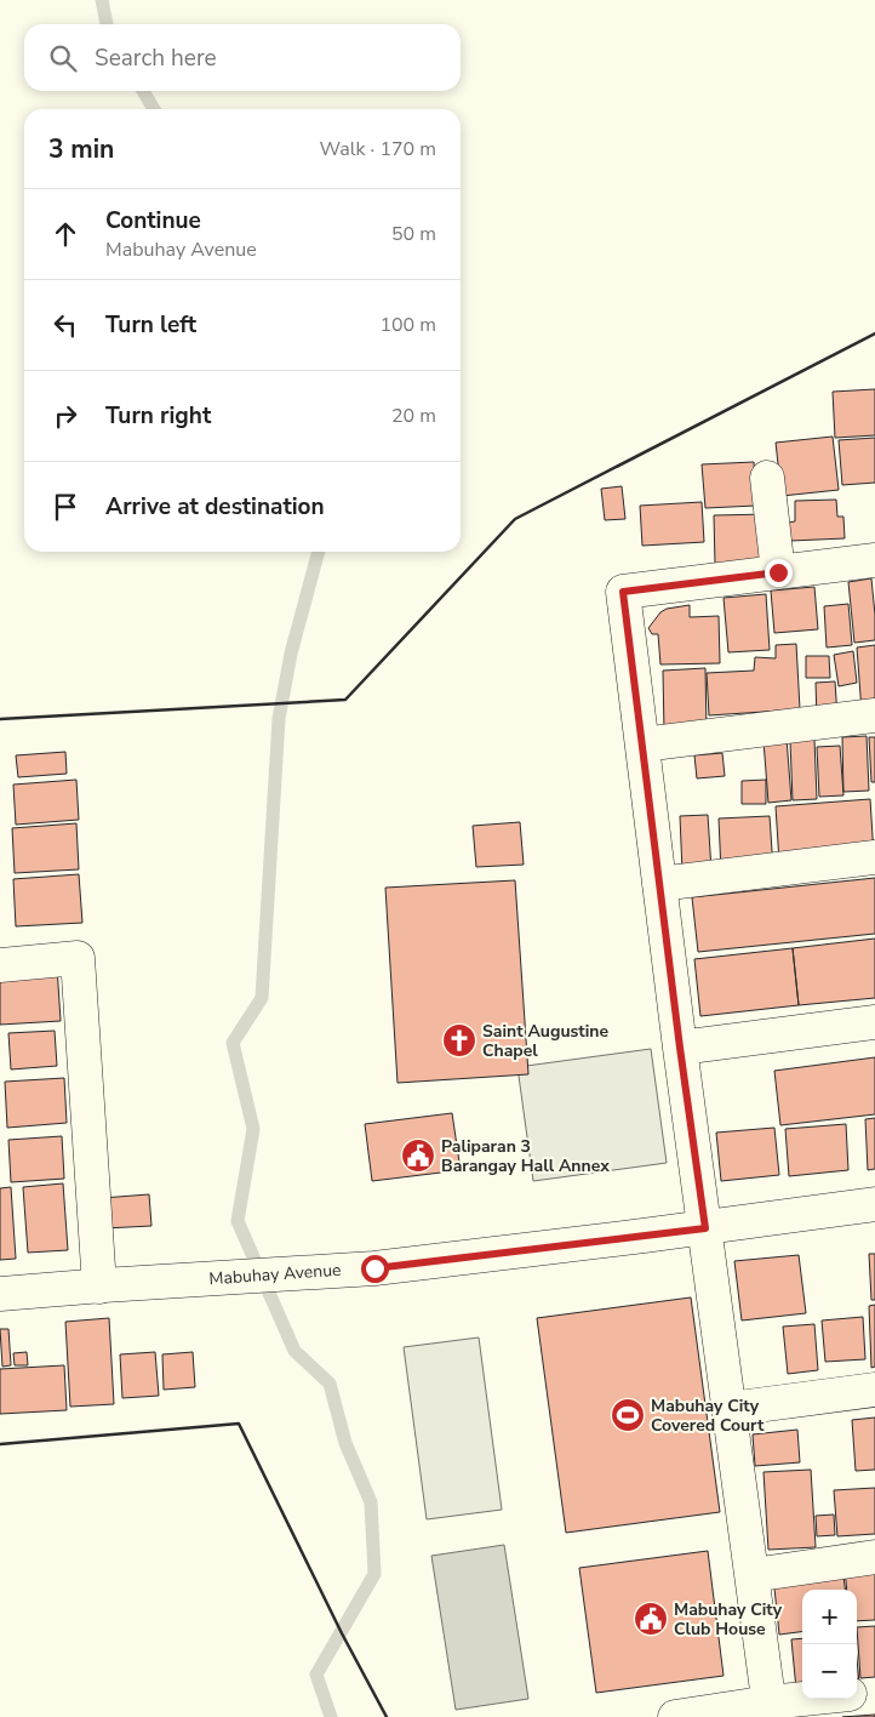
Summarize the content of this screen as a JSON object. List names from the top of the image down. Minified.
{"streets":{"street":["Mabuhay Avenue"]},"places":{"church":["Saint Augustine Chapel"],"public building":["Paliparan 3 Barangay Hall Annex","Mabuhay City Club House"],"sports":["Mabuhay City Covered Court"]},"page":{"search":"Search here","heading":["3 min","Walk · 170 m"],"list":[["Continue","Mabuhay Avenue","50 m"],["Turn left","100 m"],["Turn right","20 m"],"Arrive at destination"],"map_buttons":["+","−"]}}
